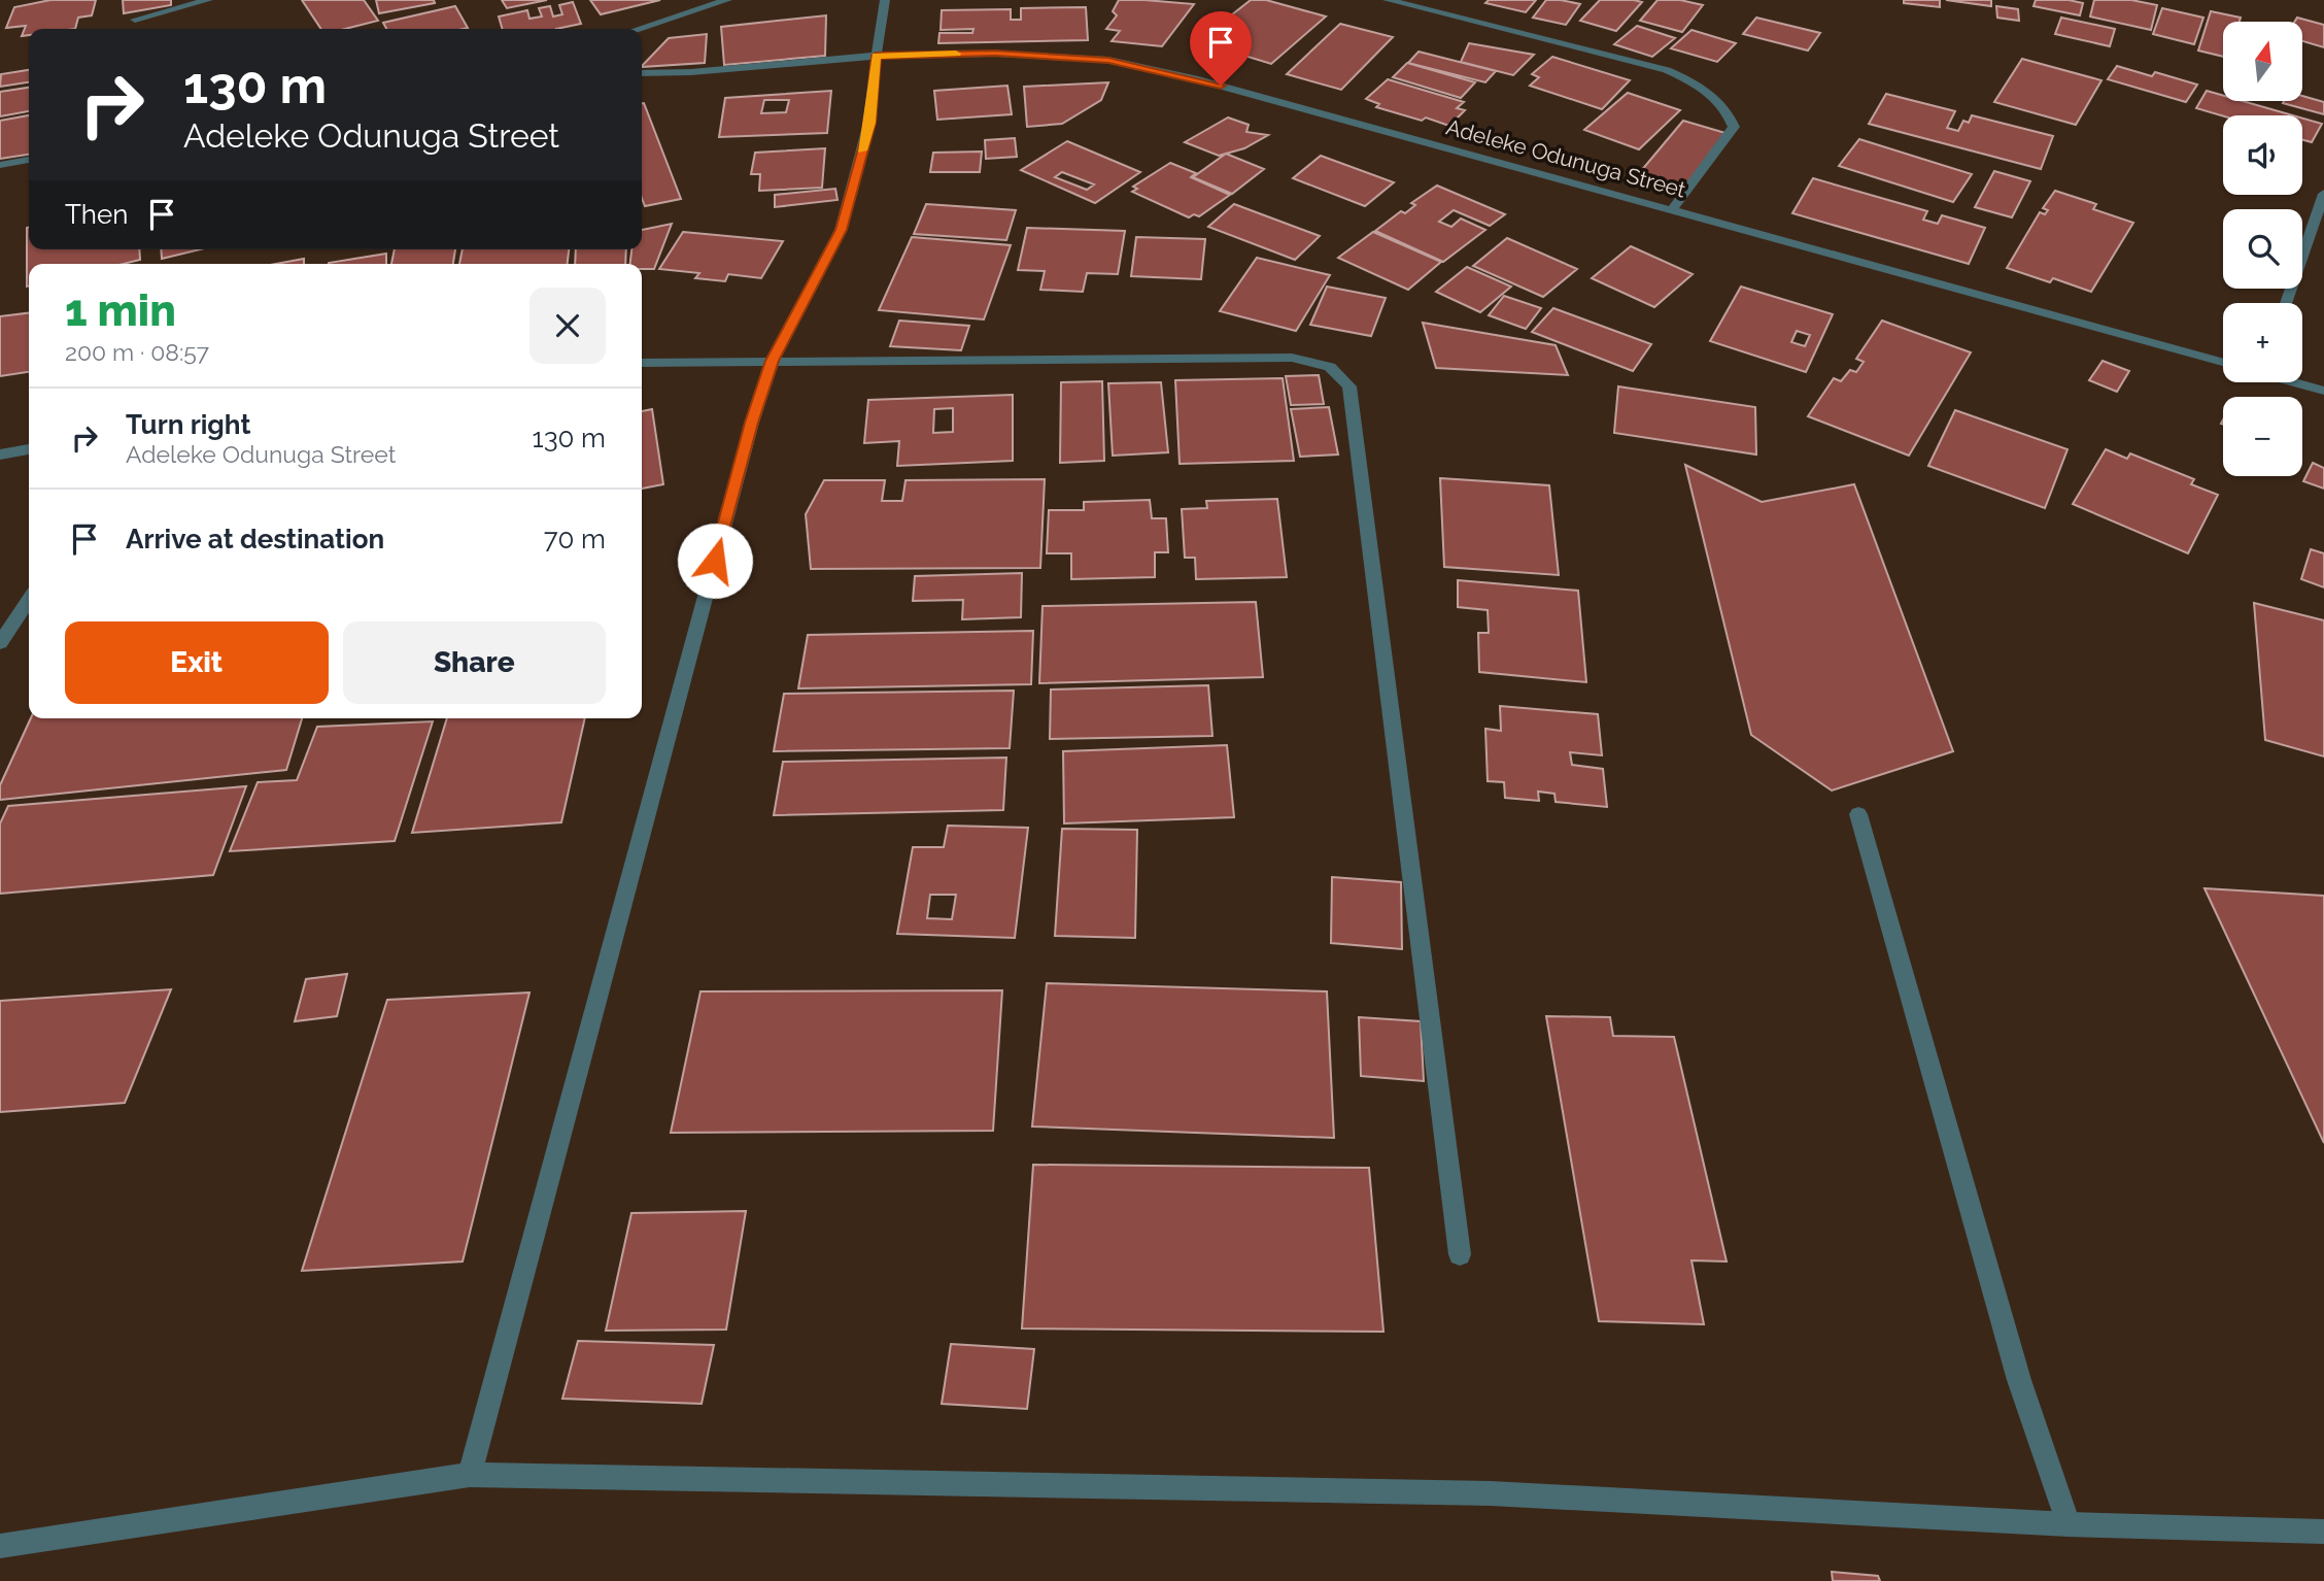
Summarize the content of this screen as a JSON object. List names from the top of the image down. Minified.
{"streets":{"street":["Adeleke Odunuga Street"]},"north":"top","page":{"map_buttons":["+","−"],"turn":["130 m","Adeleke Odunuga Street"],"then":"Then","heading":["1 min","200 m · 08:57"],"list":[{"name":"Turn right","note":"Adeleke Odunuga Street","value":"130 m"},{"name":"Arrive at destination","value":"70 m"}],"buttons":["Exit","Share"]}}
